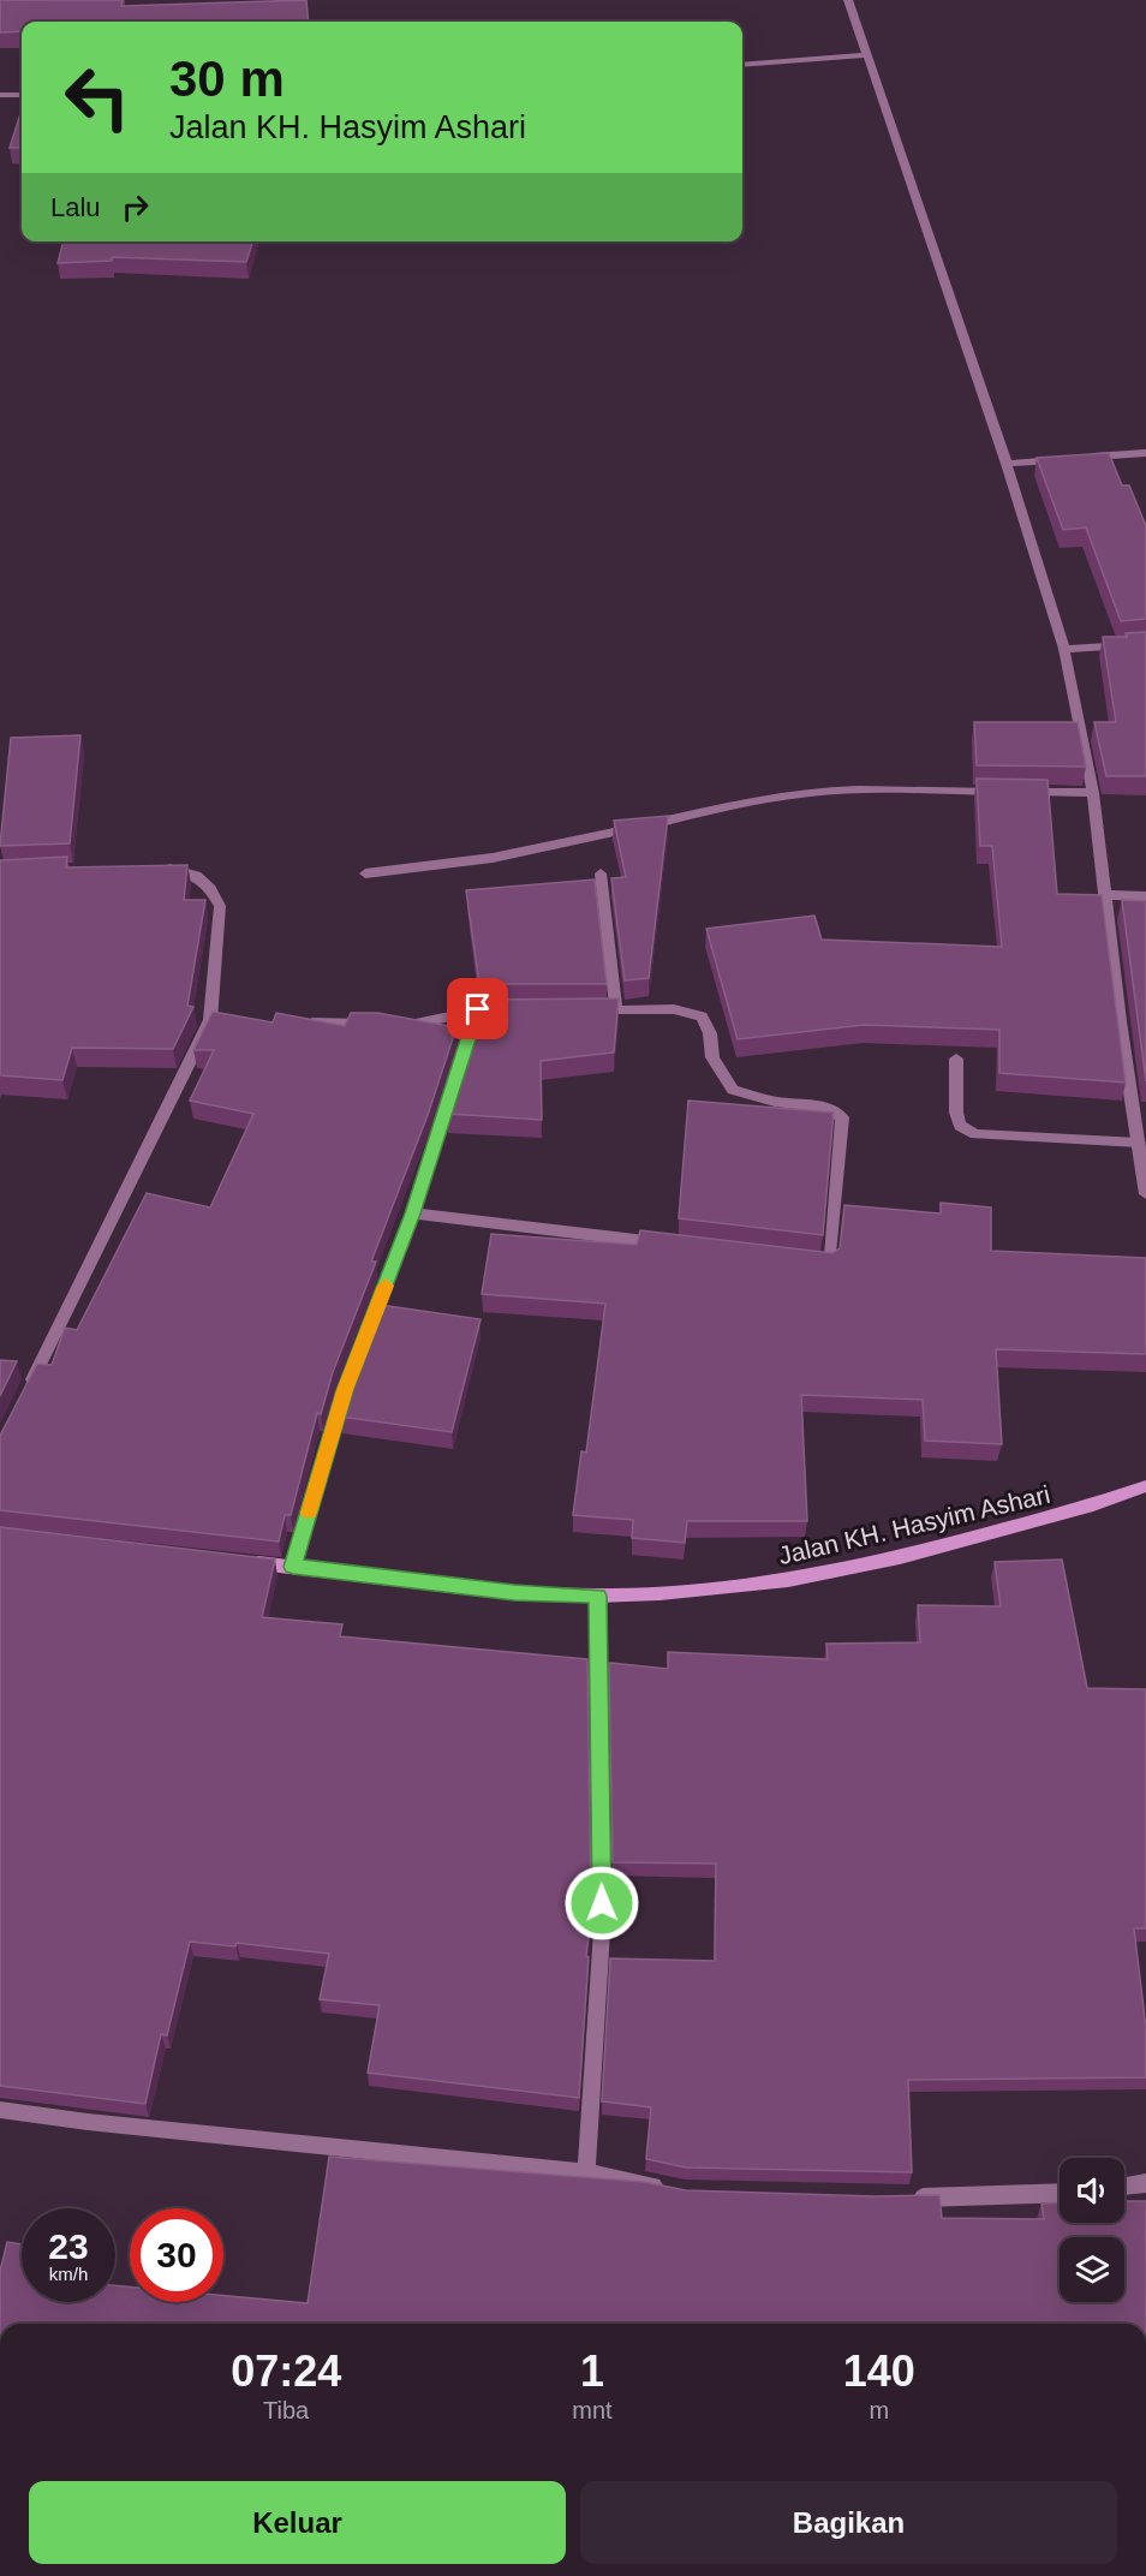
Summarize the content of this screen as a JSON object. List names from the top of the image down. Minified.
{"streets":{"street":["Jalan KH. Hasyim Ashari"]},"page":{"turn":["30 m","Jalan KH. Hasyim Ashari"],"then":"Lalu","speed":"23 km/h","limit":"30","eta":["07:24","Tiba","1","mnt","140","m"],"buttons":["Keluar","Bagikan"]}}
